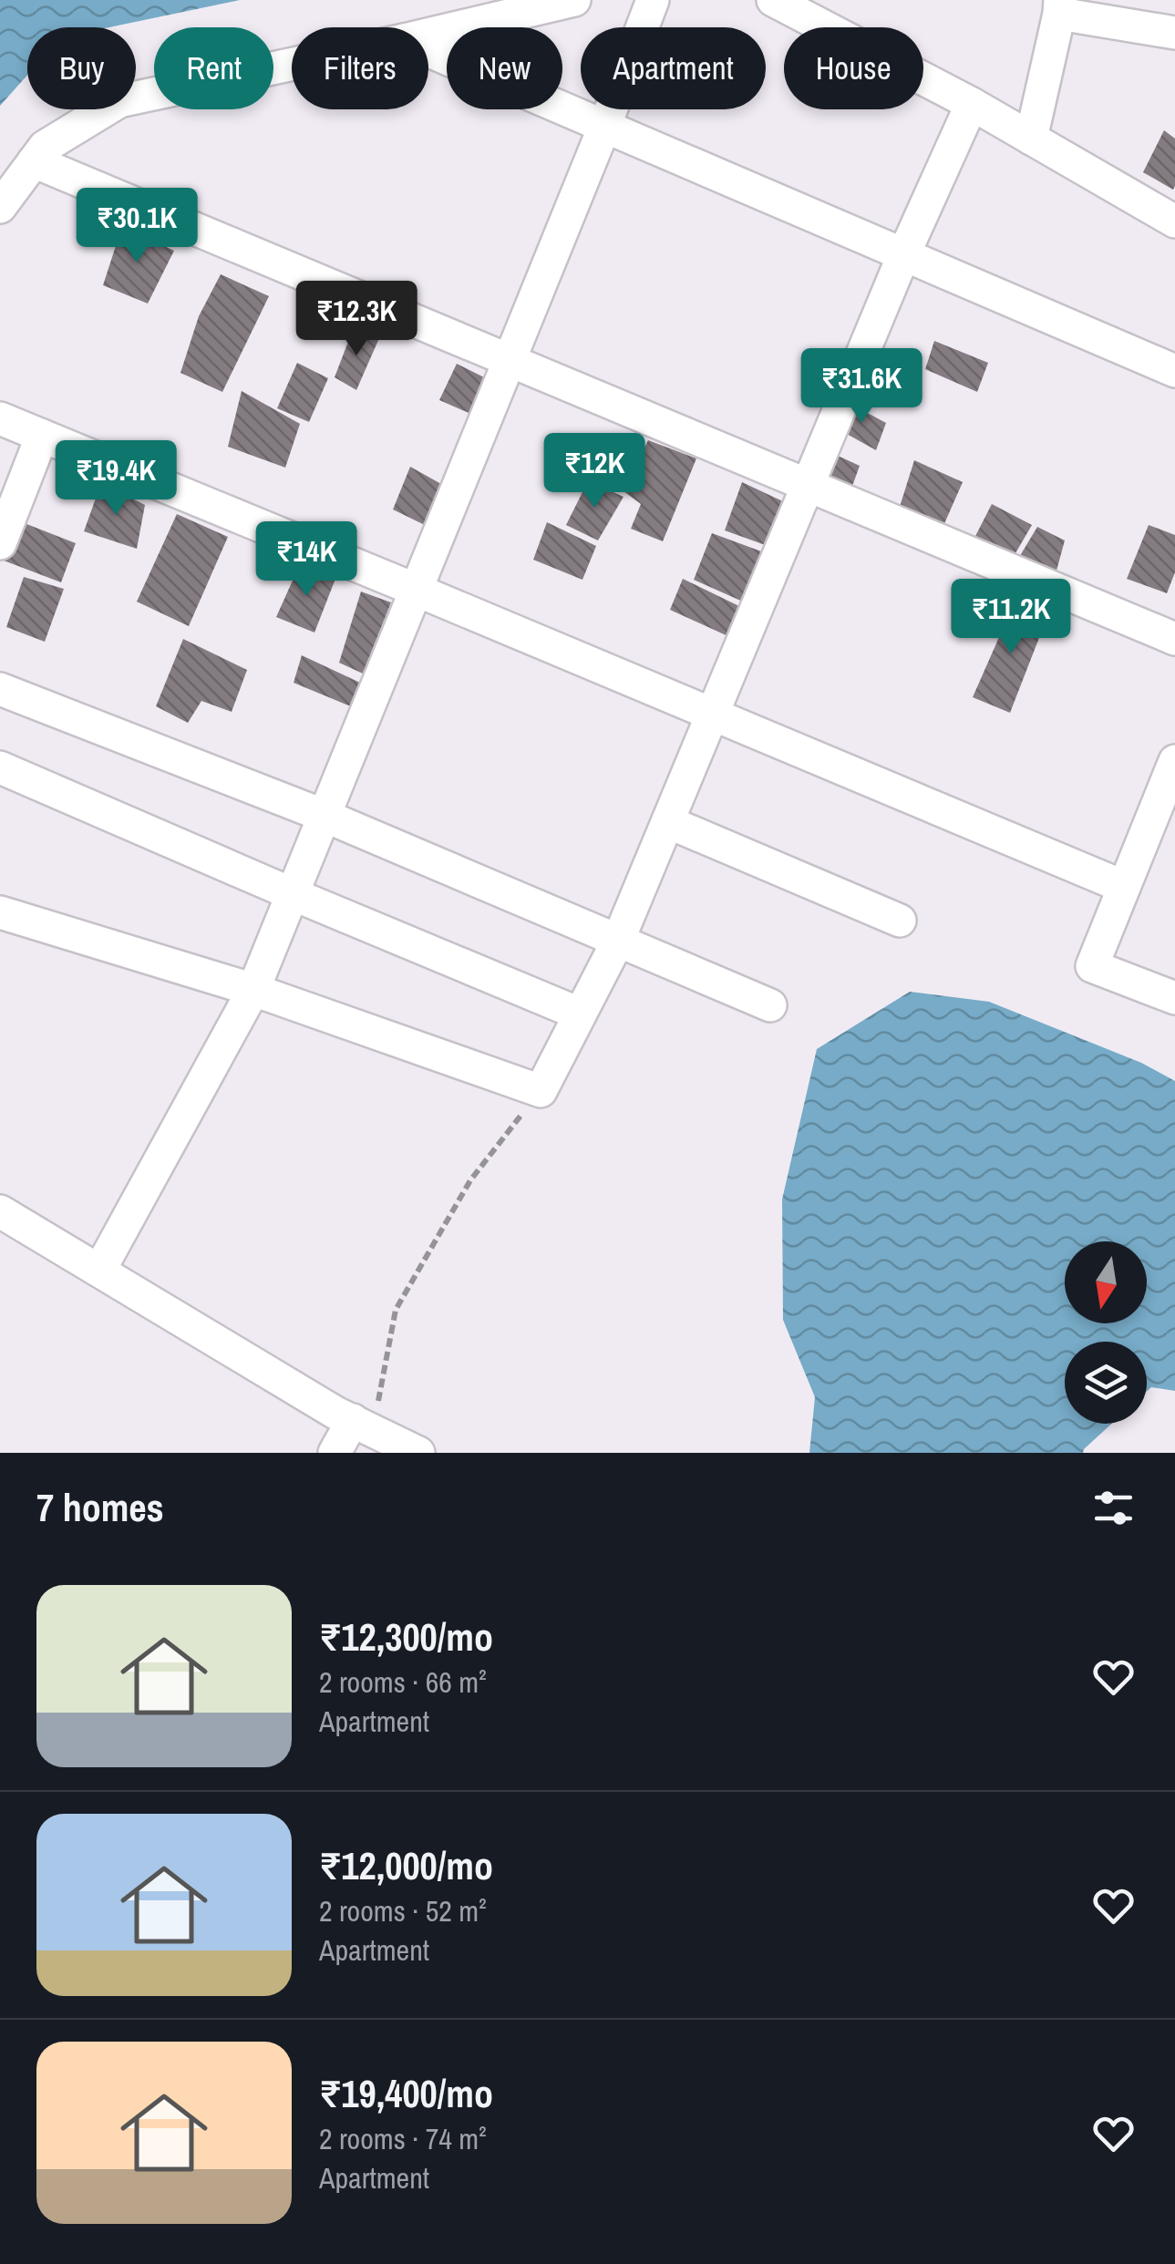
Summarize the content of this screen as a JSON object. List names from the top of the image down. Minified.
{"north":"bottom","page":{"chip":["Buy","Rent","Filters","New","Apartment","House"],"price":["₹30.1K","₹12.3K","₹31.6K","₹12K","₹19.4K","₹14K","₹11.2K"],"heading":"7 homes","list":[{"name":"₹12,300/mo","note":"2 rooms · 66 m² · Apartment"},{"name":"₹12,000/mo","note":"2 rooms · 52 m² · Apartment"},{"name":"₹19,400/mo","note":"2 rooms · 74 m² · Apartment"}]}}
